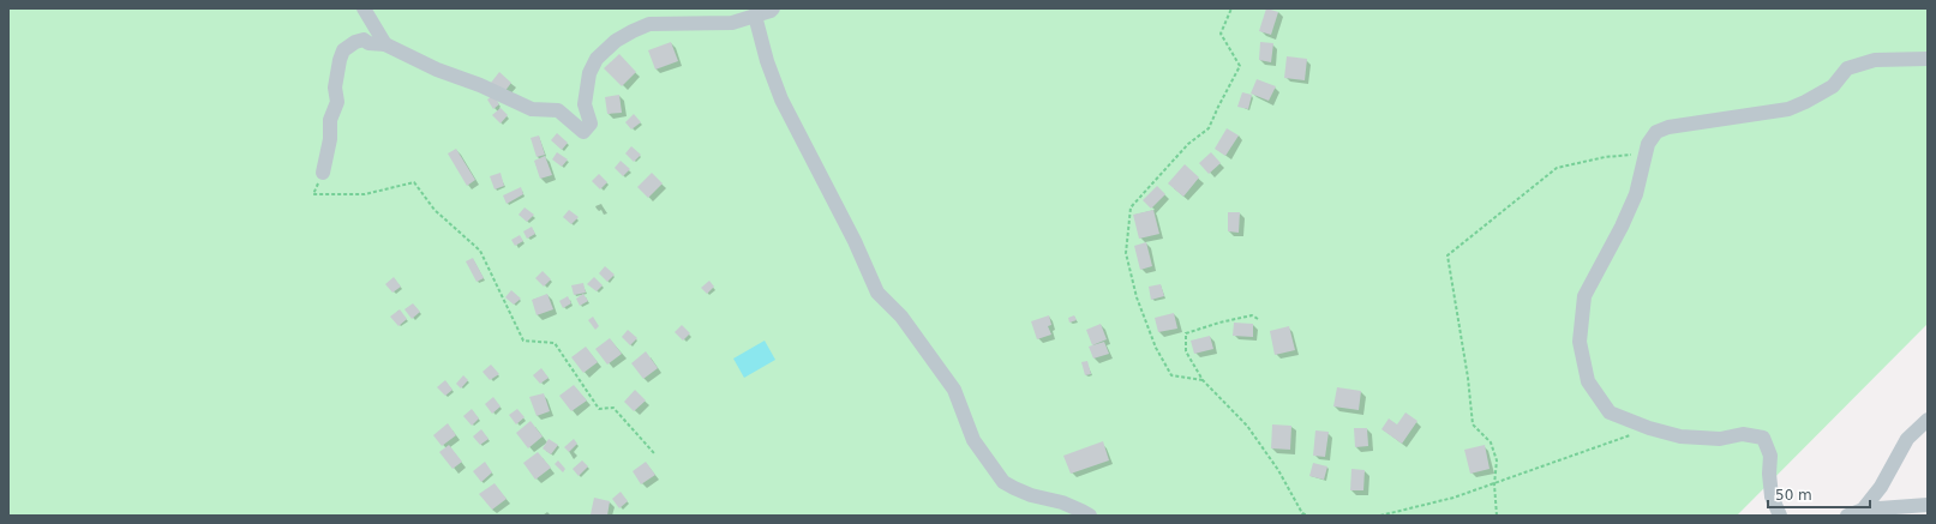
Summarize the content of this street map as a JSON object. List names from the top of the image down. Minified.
{"scale_bar":"50 m"}
